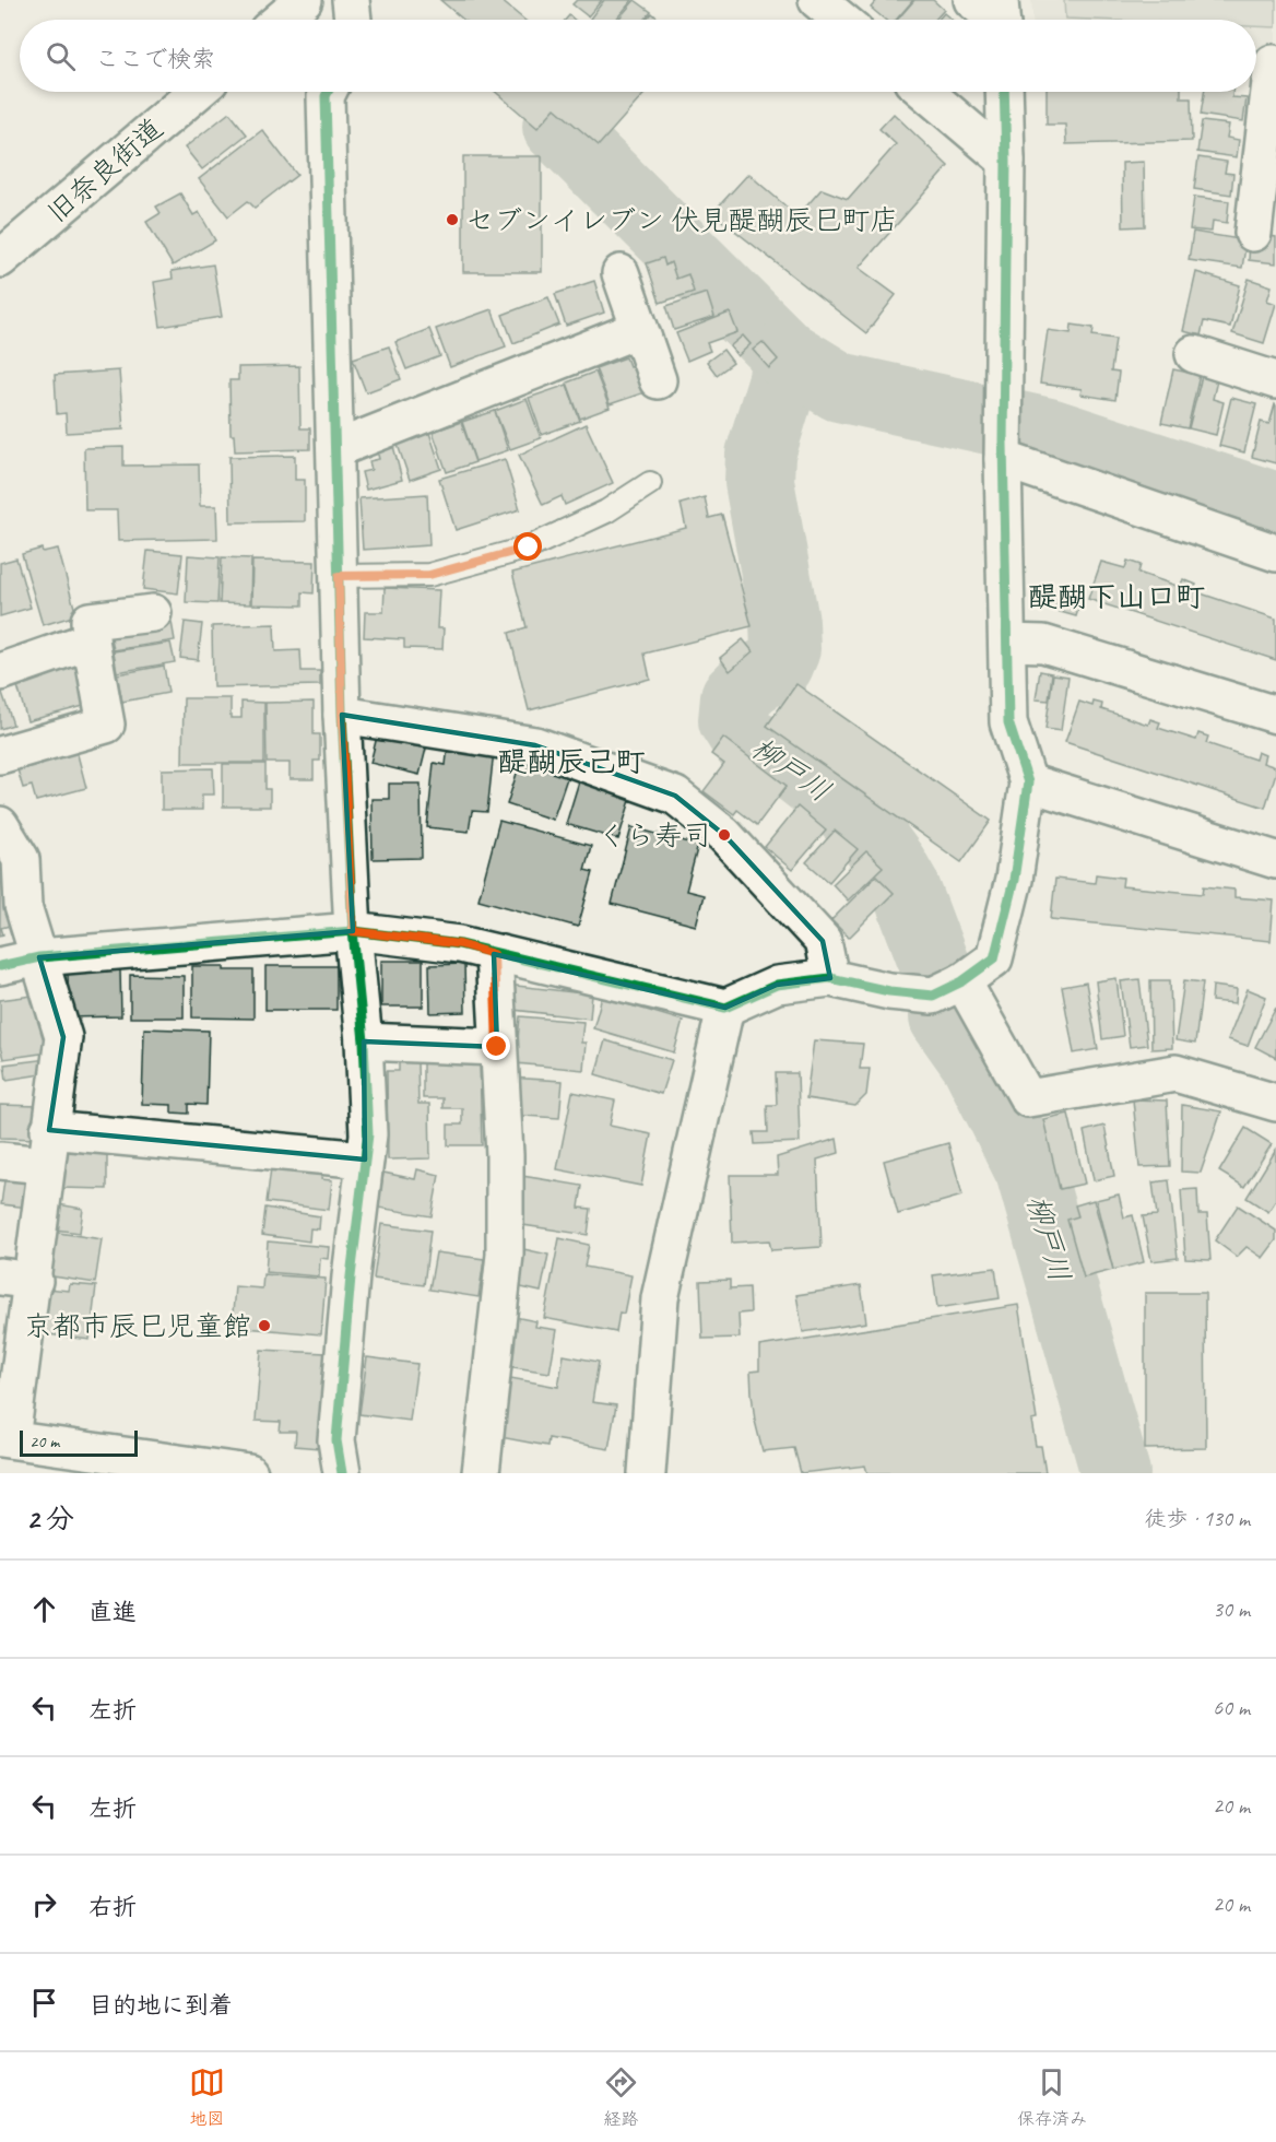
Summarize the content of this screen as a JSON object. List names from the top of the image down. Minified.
{"streets":{"street":["旧奈良街道"]},"districts":["醍醐下山口町","醍醐辰己町"],"water":["柳戸川"],"places":["セブンイレブン 伏見醍醐辰巳町店","くら寿司","京都市辰巳児童館"],"scale_bar":"20 m","page":{"search":"ここで検索","scale":"20 m","heading":["2 分","徒歩 · 130 m"],"list":[["直進","30 m"],["左折","60 m"],["左折","20 m"],["右折","20 m"],"目的地に到着"],"nav":["地図","経路","保存済み"]}}
